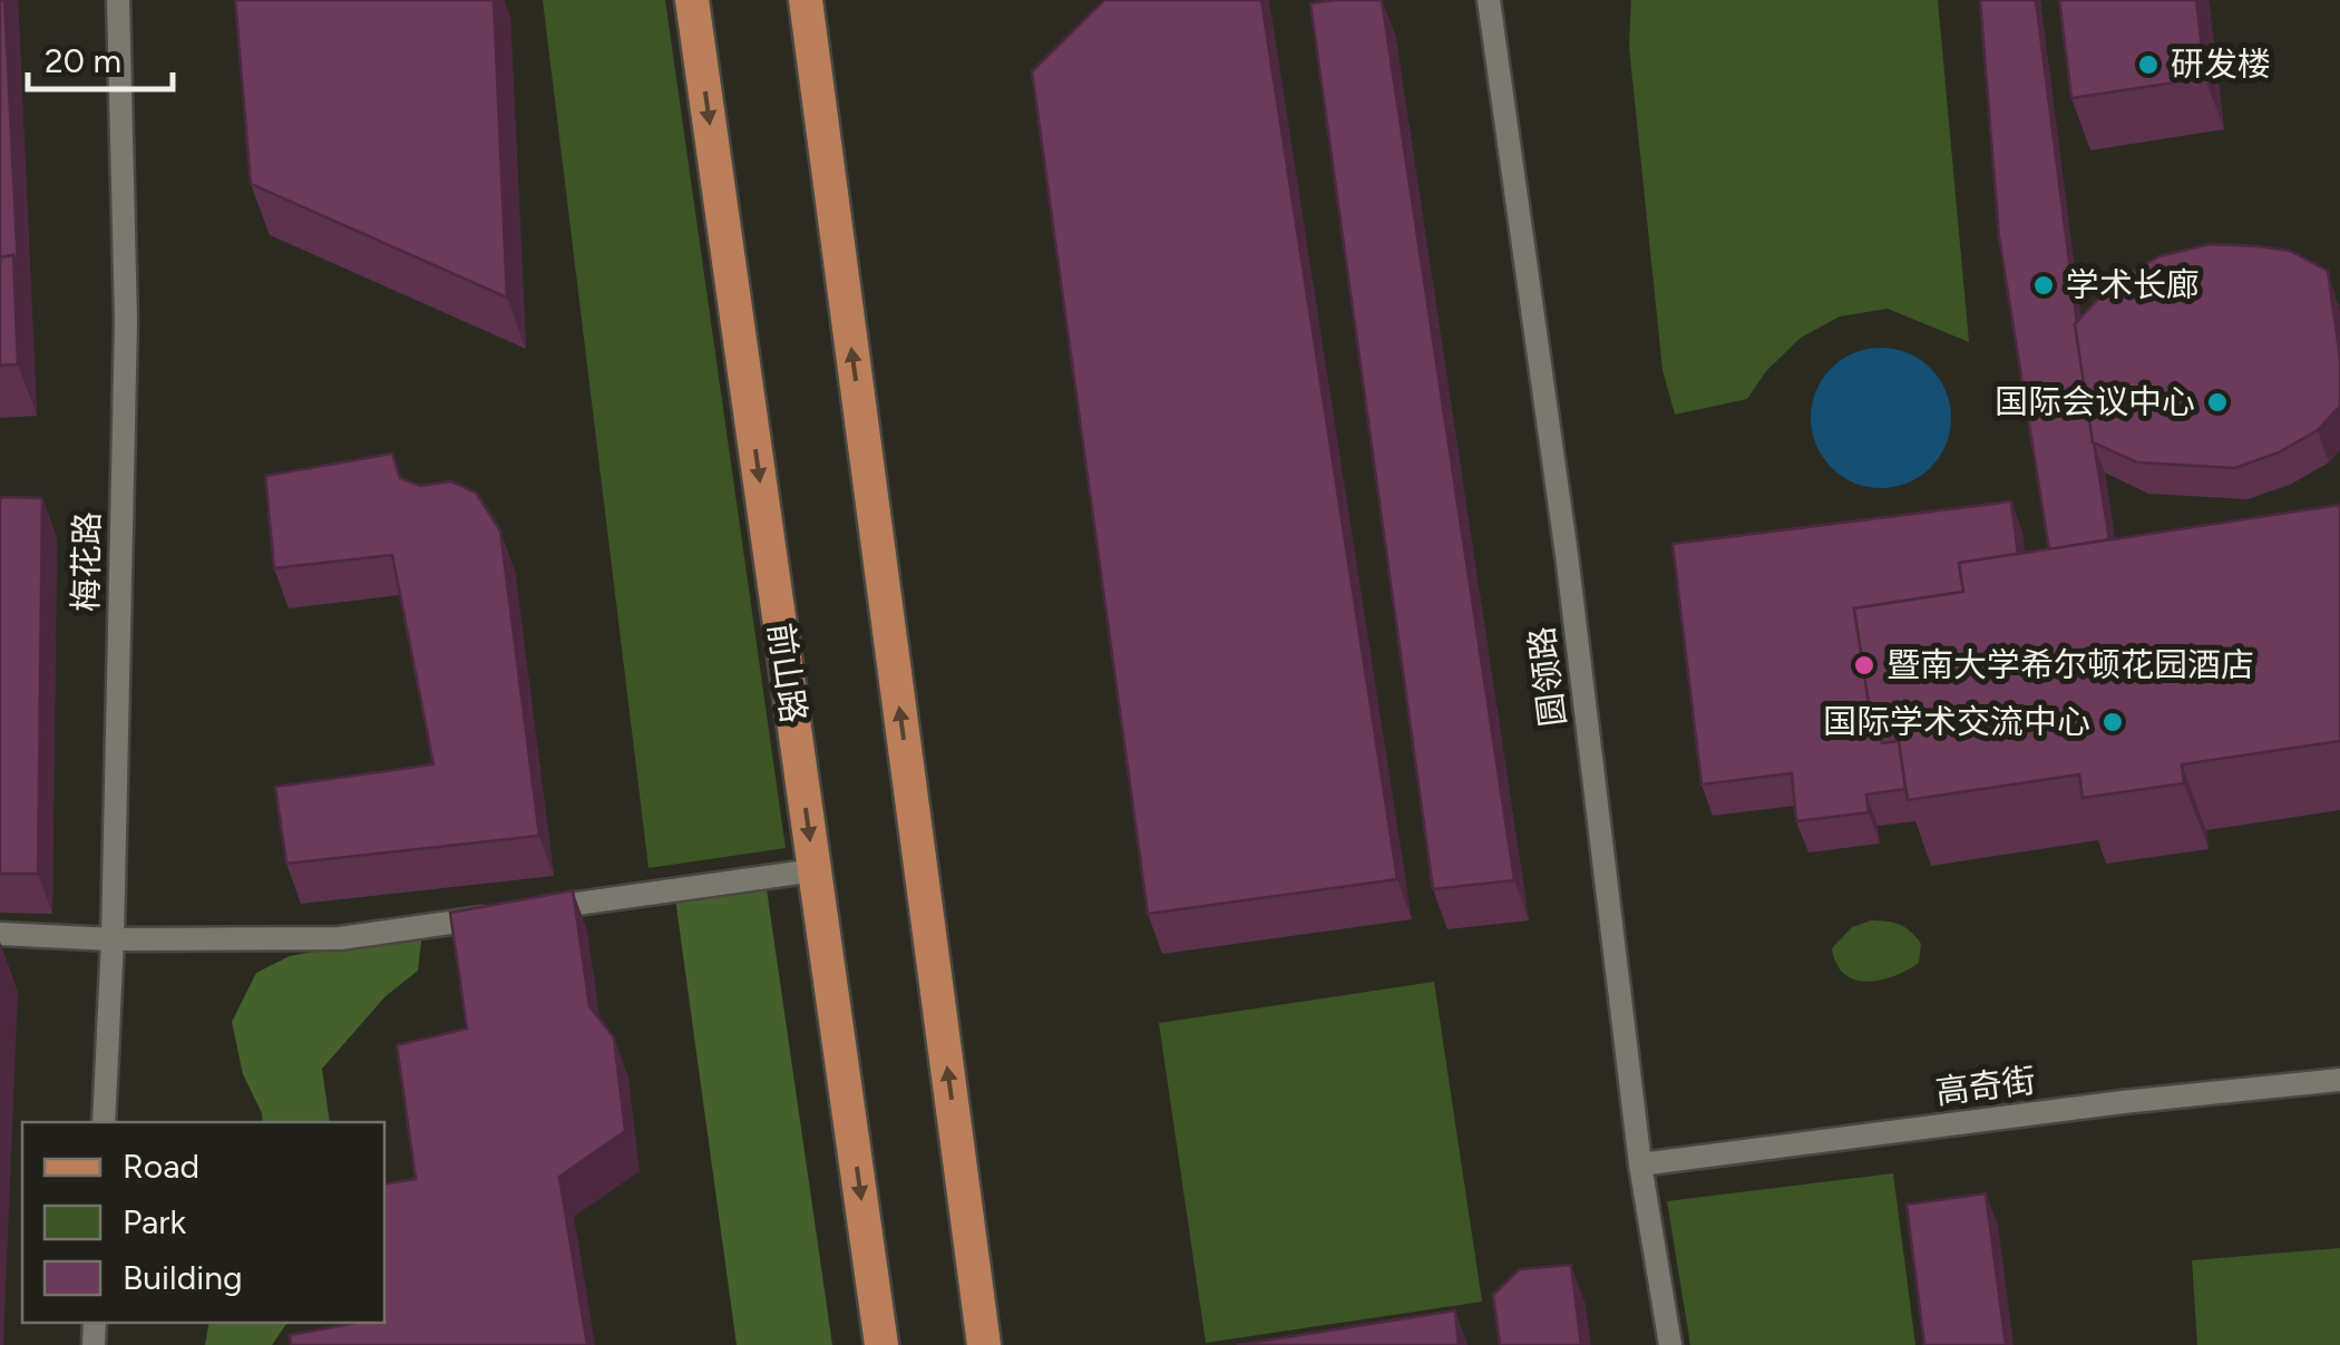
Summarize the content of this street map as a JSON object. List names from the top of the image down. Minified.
{"streets":{"main road":["前山路"],"lane":["梅花路","圆领路","高奇街"]},"crossings":[["圆领路","高奇街"]],"places":["研发楼","学术长廊","国际会议中心","暨南大学希尔顿花园酒店","国际学术交流中心"],"legend":["Road","Park","Building"],"scale_bar":"20 m"}
